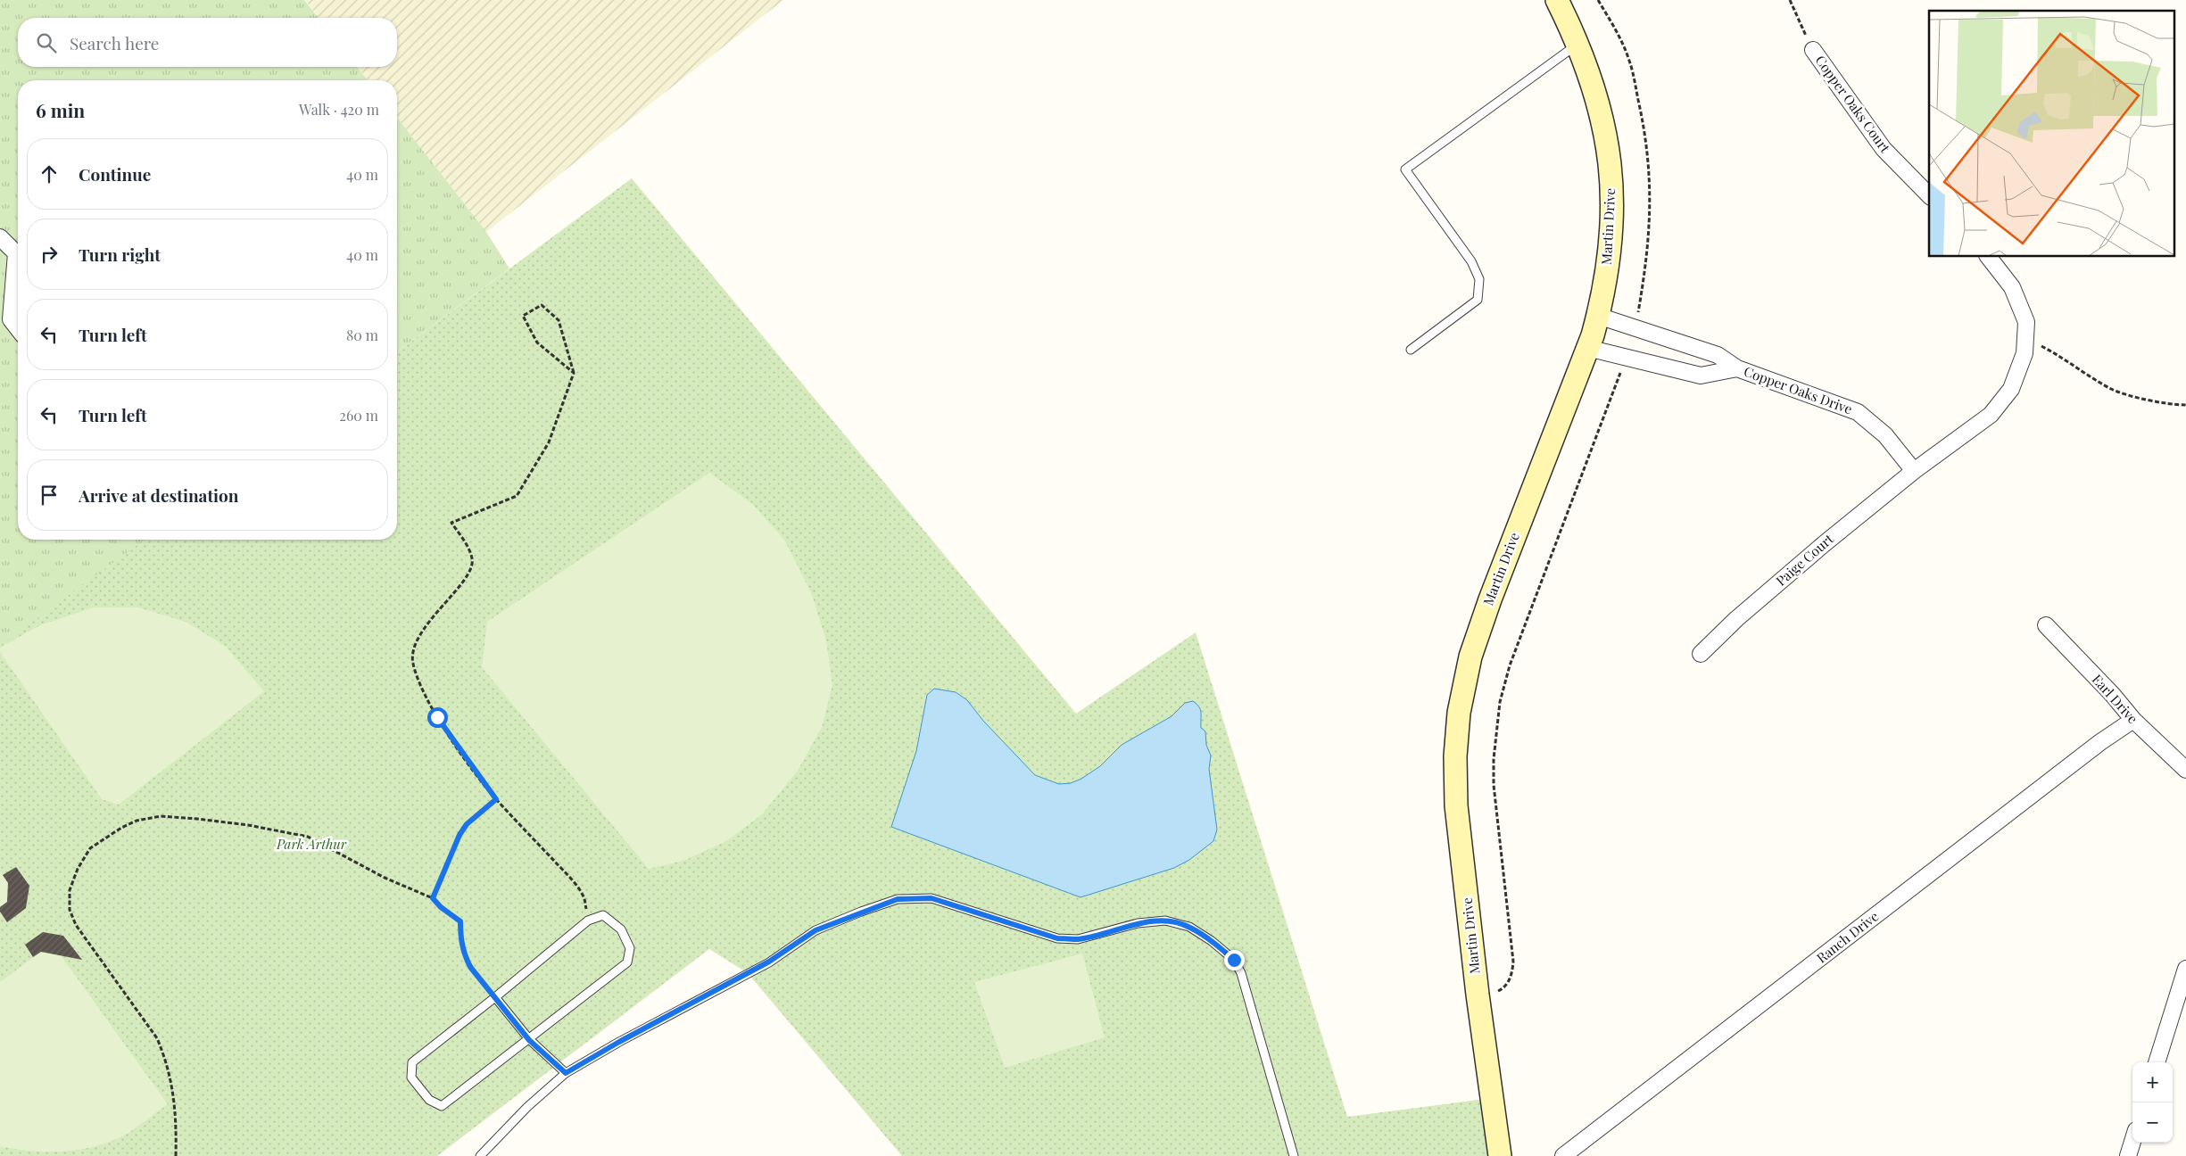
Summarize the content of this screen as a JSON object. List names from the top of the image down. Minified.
{"streets":{"street":["Copper Oaks Court","Martin Drive","Copper Oaks Drive","Paige Court","Earl Drive","Ranch Drive"]},"crossings":[["Martin Drive","Copper Oaks Drive"],["Copper Oaks Drive","Paige Court"],["Earl Drive","Ranch Drive"]],"parks":["Park Arthur"],"page":{"search":"Search here","heading":["6 min","Walk · 420 m"],"list":[["Continue","40 m"],["Turn right","40 m"],["Turn left","80 m"],["Turn left","260 m"],"Arrive at destination"],"map_buttons":["+","−"]}}
